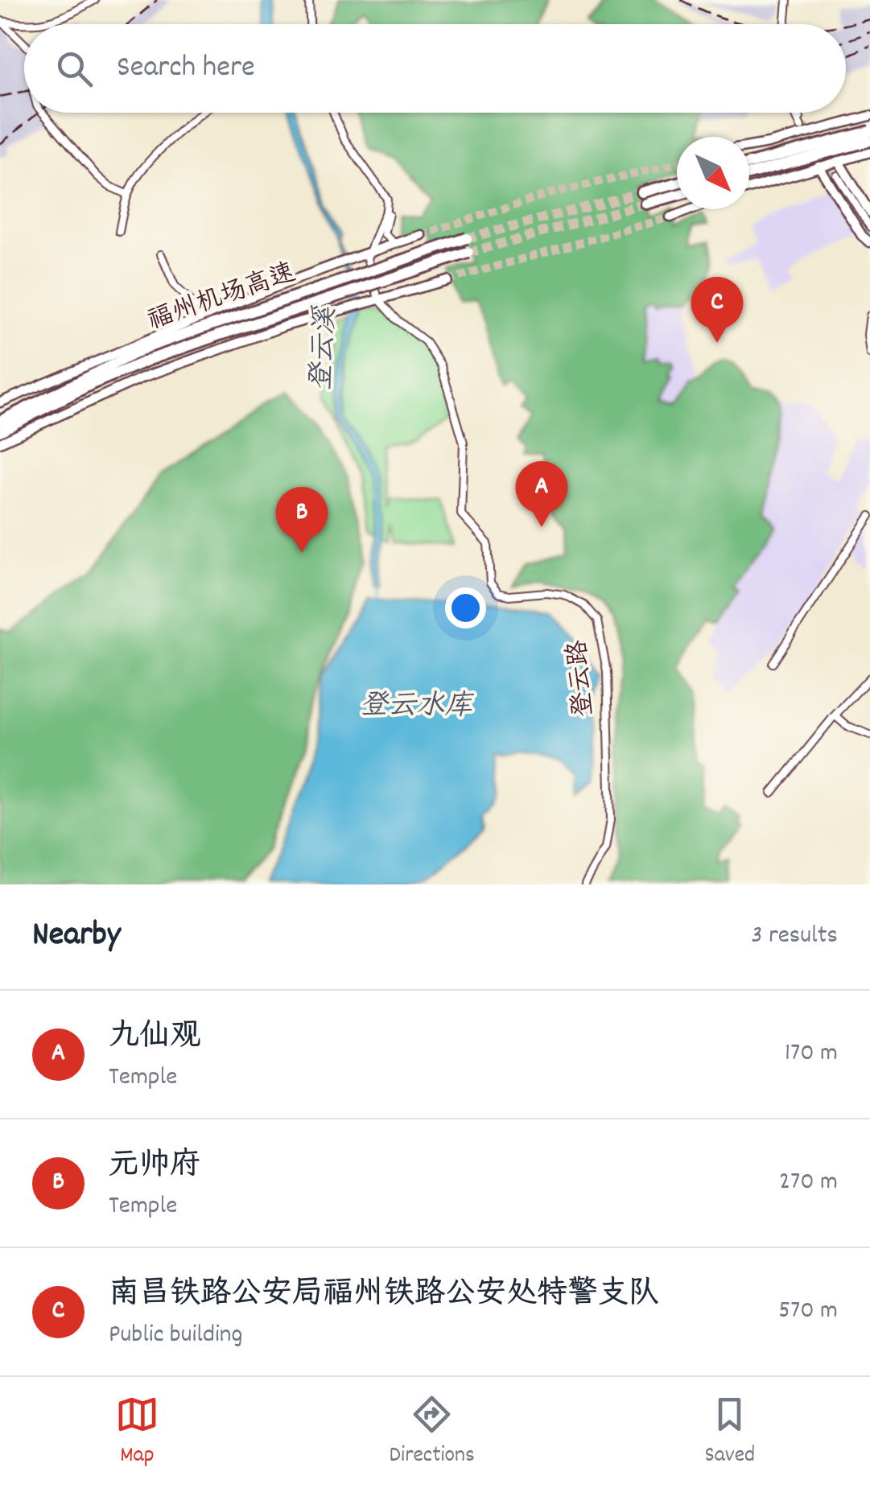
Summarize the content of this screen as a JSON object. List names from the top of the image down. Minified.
{"streets":{"highway":["福州机场高速"],"street":["登云路"]},"water":["登云溪","登云水库"],"north":"bottom right","page":{"search":"Search here","pins":["C","A","B"],"heading":["Nearby","3 results"],"list":[{"mark":"A","name":"九仙观","note":"Temple","value":"170 m"},{"mark":"B","name":"元帅府","note":"Temple","value":"270 m"},{"mark":"C","name":"南昌铁路公安局福州铁路公安处特警支队","note":"Public building","value":"570 m"}],"nav":["Map","Directions","Saved"]}}
